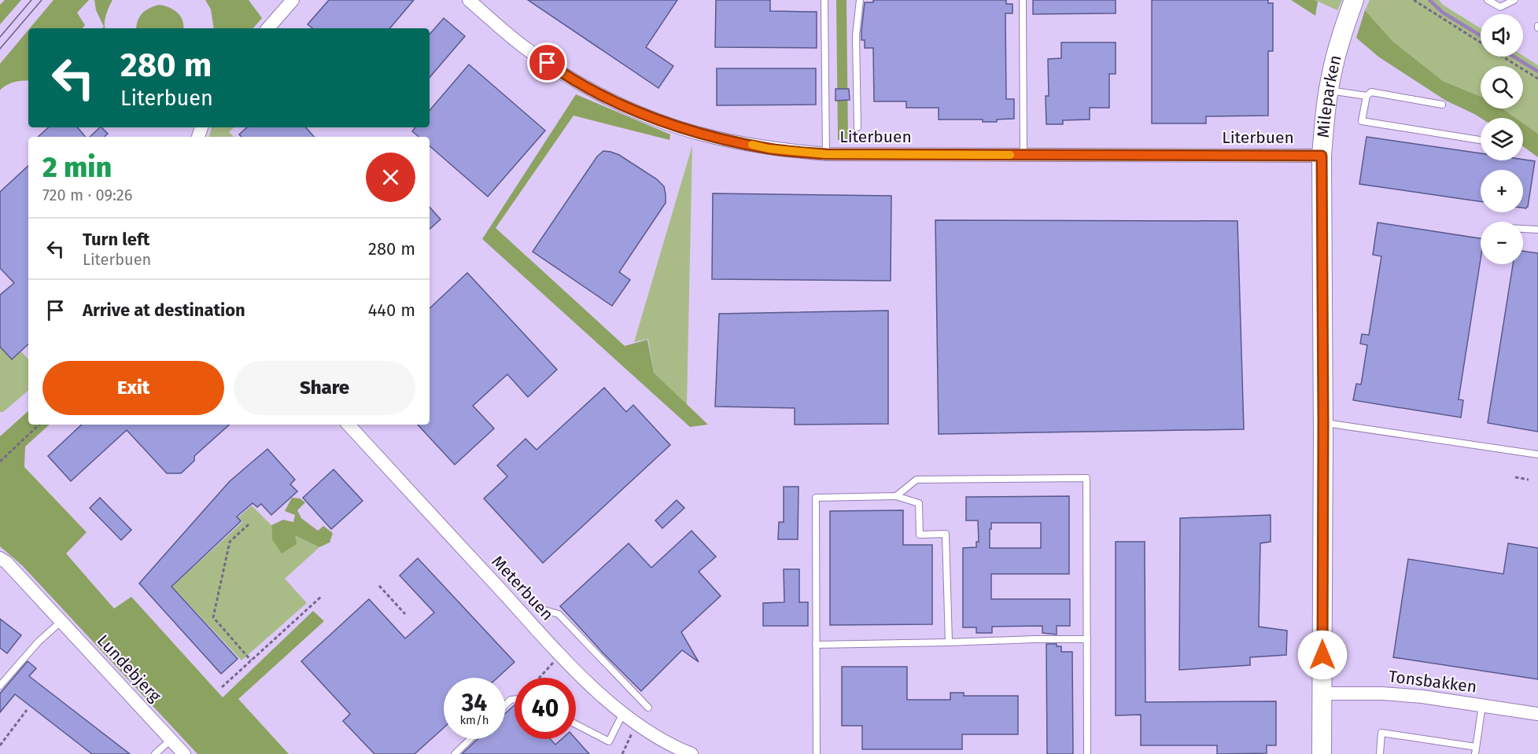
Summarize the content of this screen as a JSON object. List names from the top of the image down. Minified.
{"streets":{"street":["Mileparken","Literbuen","Meterbuen","Lundebjerg","Tonsbakken"]},"crossings":[["Mileparken","Literbuen"],["Mileparken","Tonsbakken"]],"page":{"map_buttons":["+","−"],"turn":["280 m","Literbuen"],"heading":["2 min","720 m · 09:26"],"list":[{"name":"Turn left","note":"Literbuen","value":"280 m"},{"name":"Arrive at destination","value":"440 m"}],"buttons":["Exit","Share"],"speed":"34 km/h","limit":"40"}}
